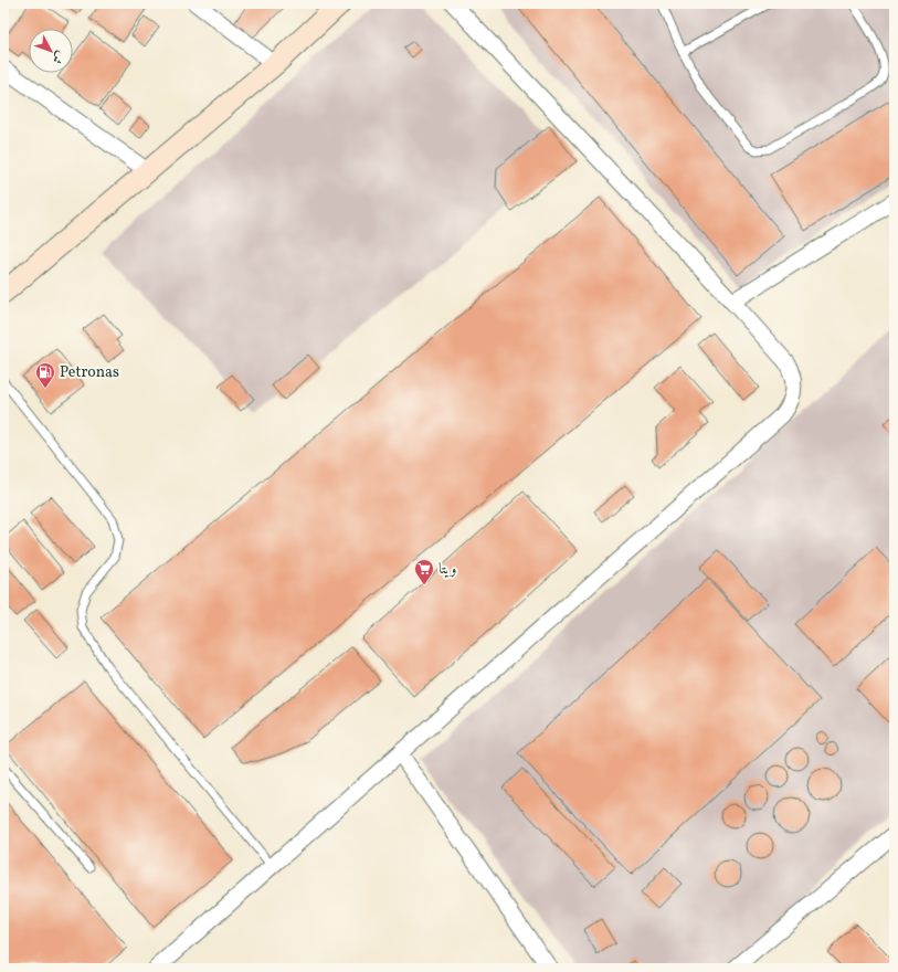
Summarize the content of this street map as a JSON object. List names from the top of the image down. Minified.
{"places":{"fuel station":["Petronas"],"supermarket":["ويتا"]},"north":"bottom right"}
